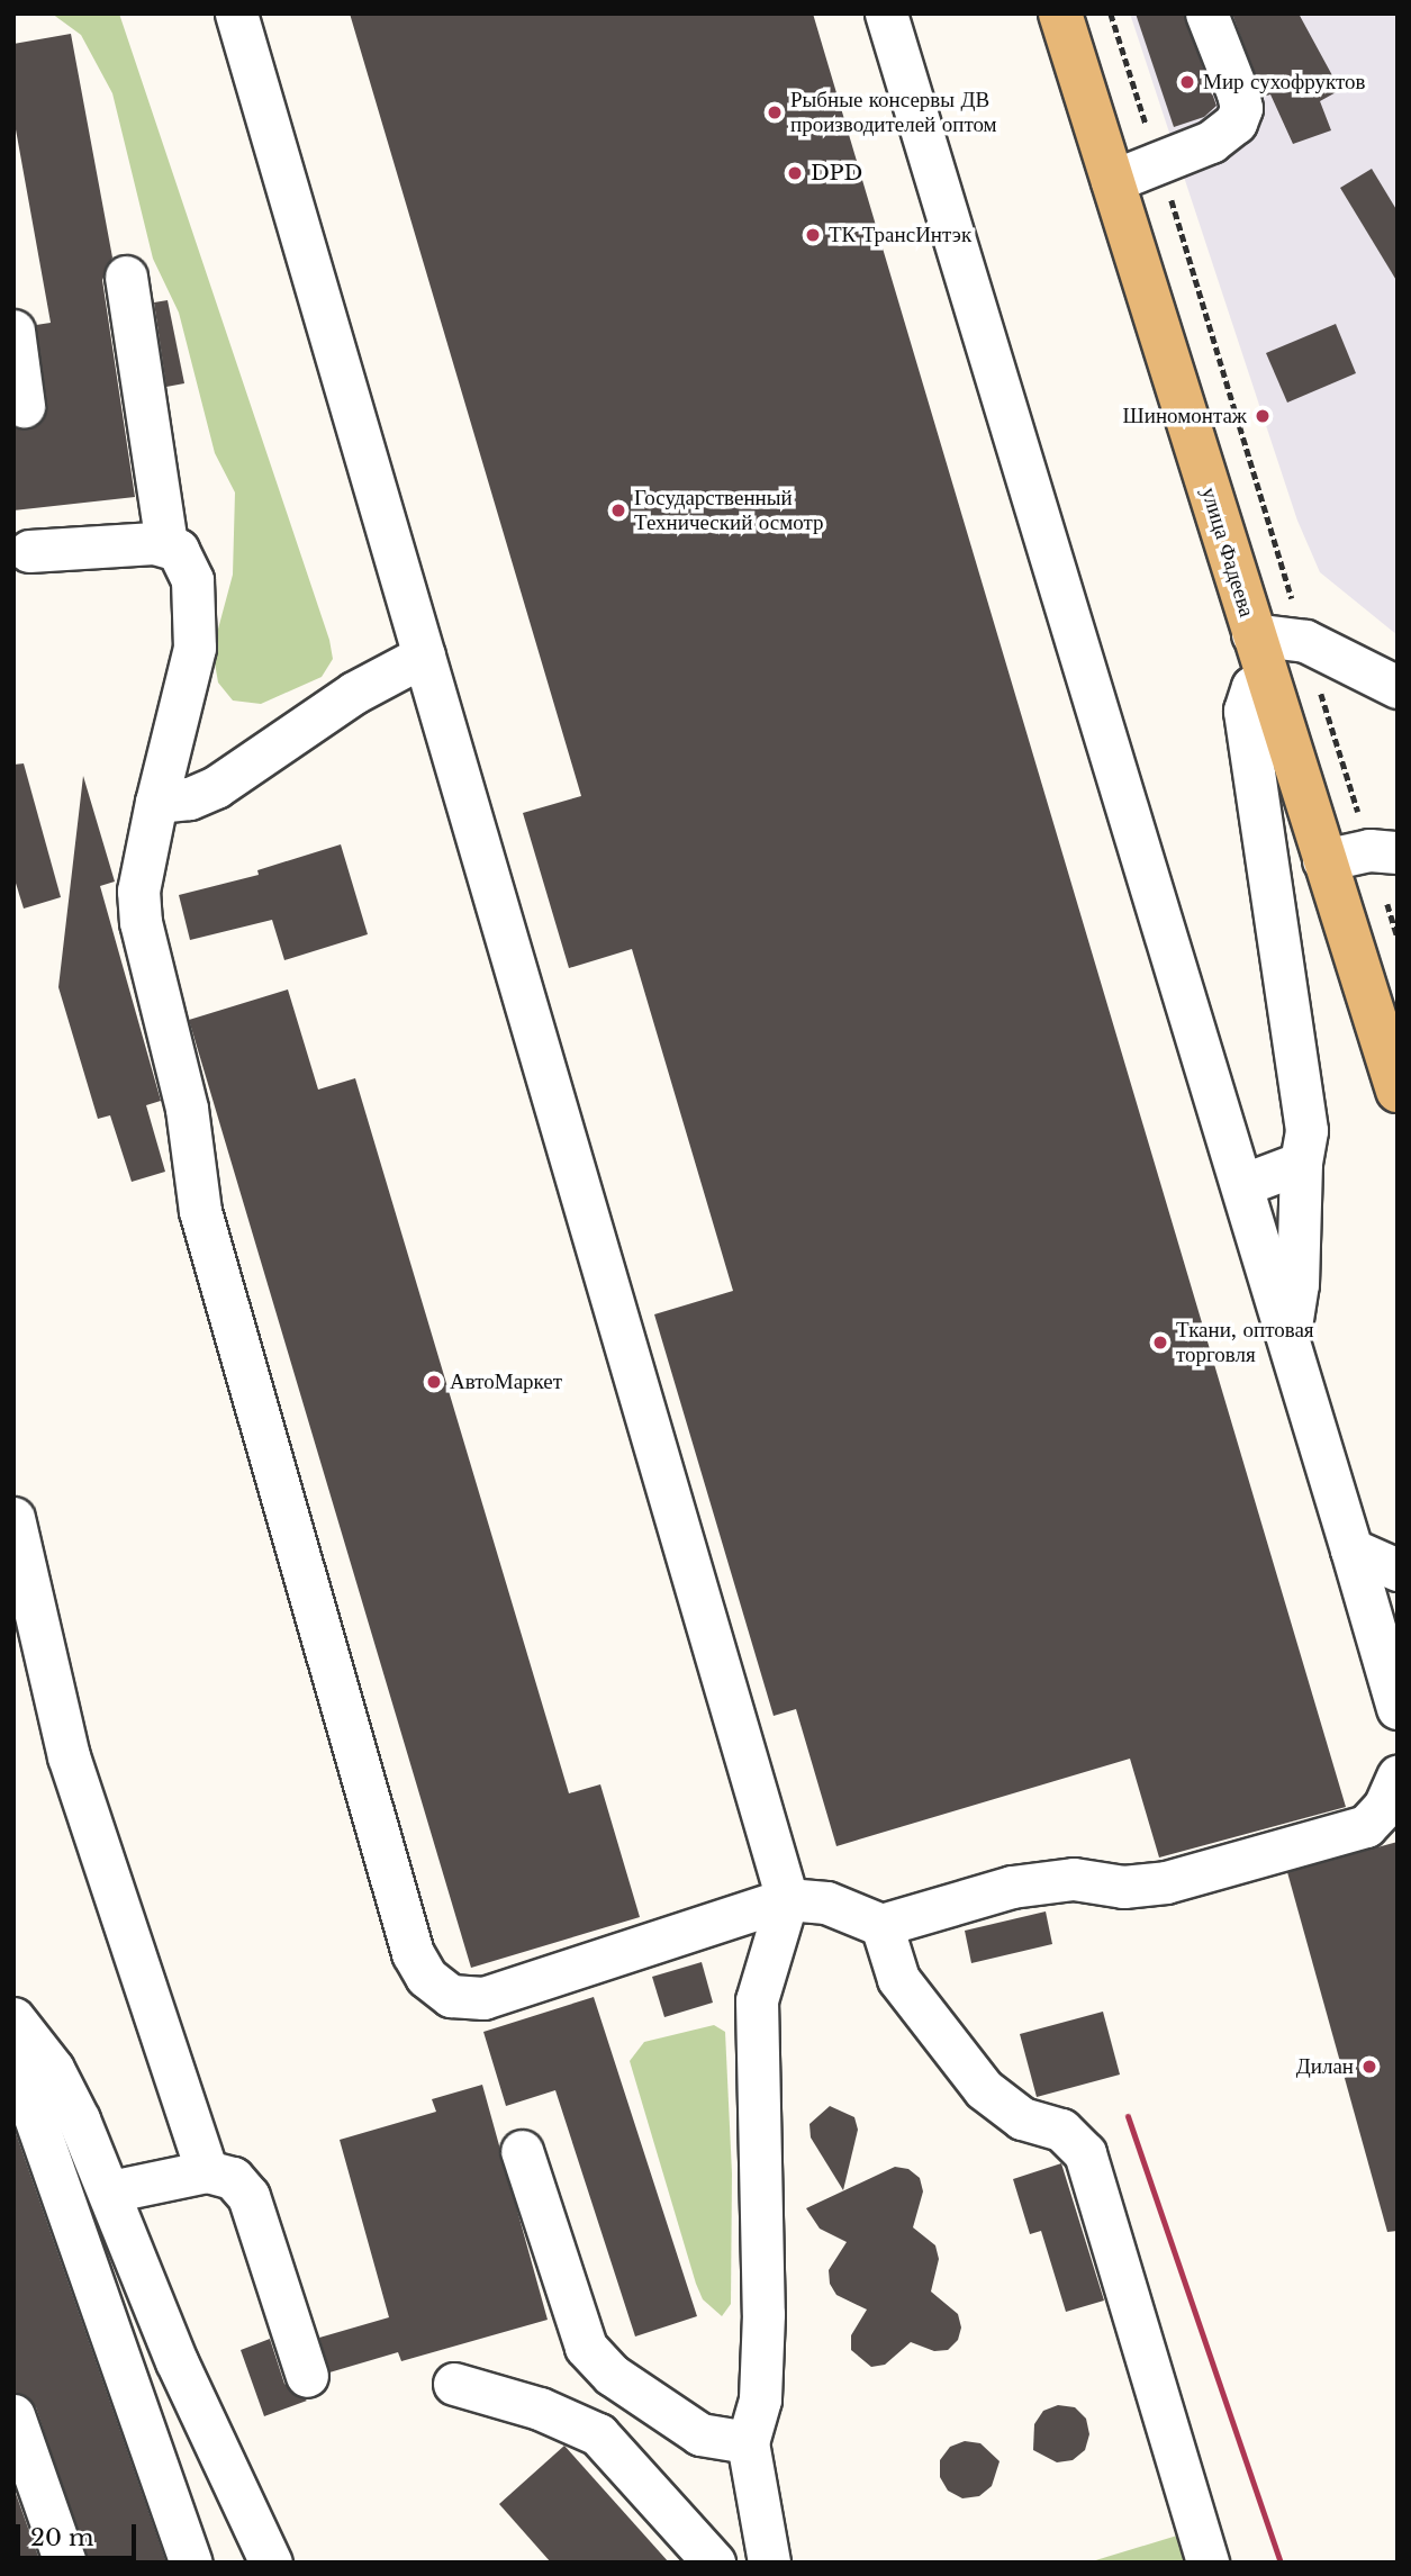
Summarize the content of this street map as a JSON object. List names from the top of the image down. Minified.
{"streets":{"main road":["улица Фадеева"]},"places":["Мир сухофруктов","Рыбные консервы ДВ производителей оптом","DPD","ТК ТрансИнтэк","Шиномонтаж","Государственный Технический осмотр","Ткани, оптовая торговля","АвтоМаркет","Дилан"],"scale_bar":"20 m"}
